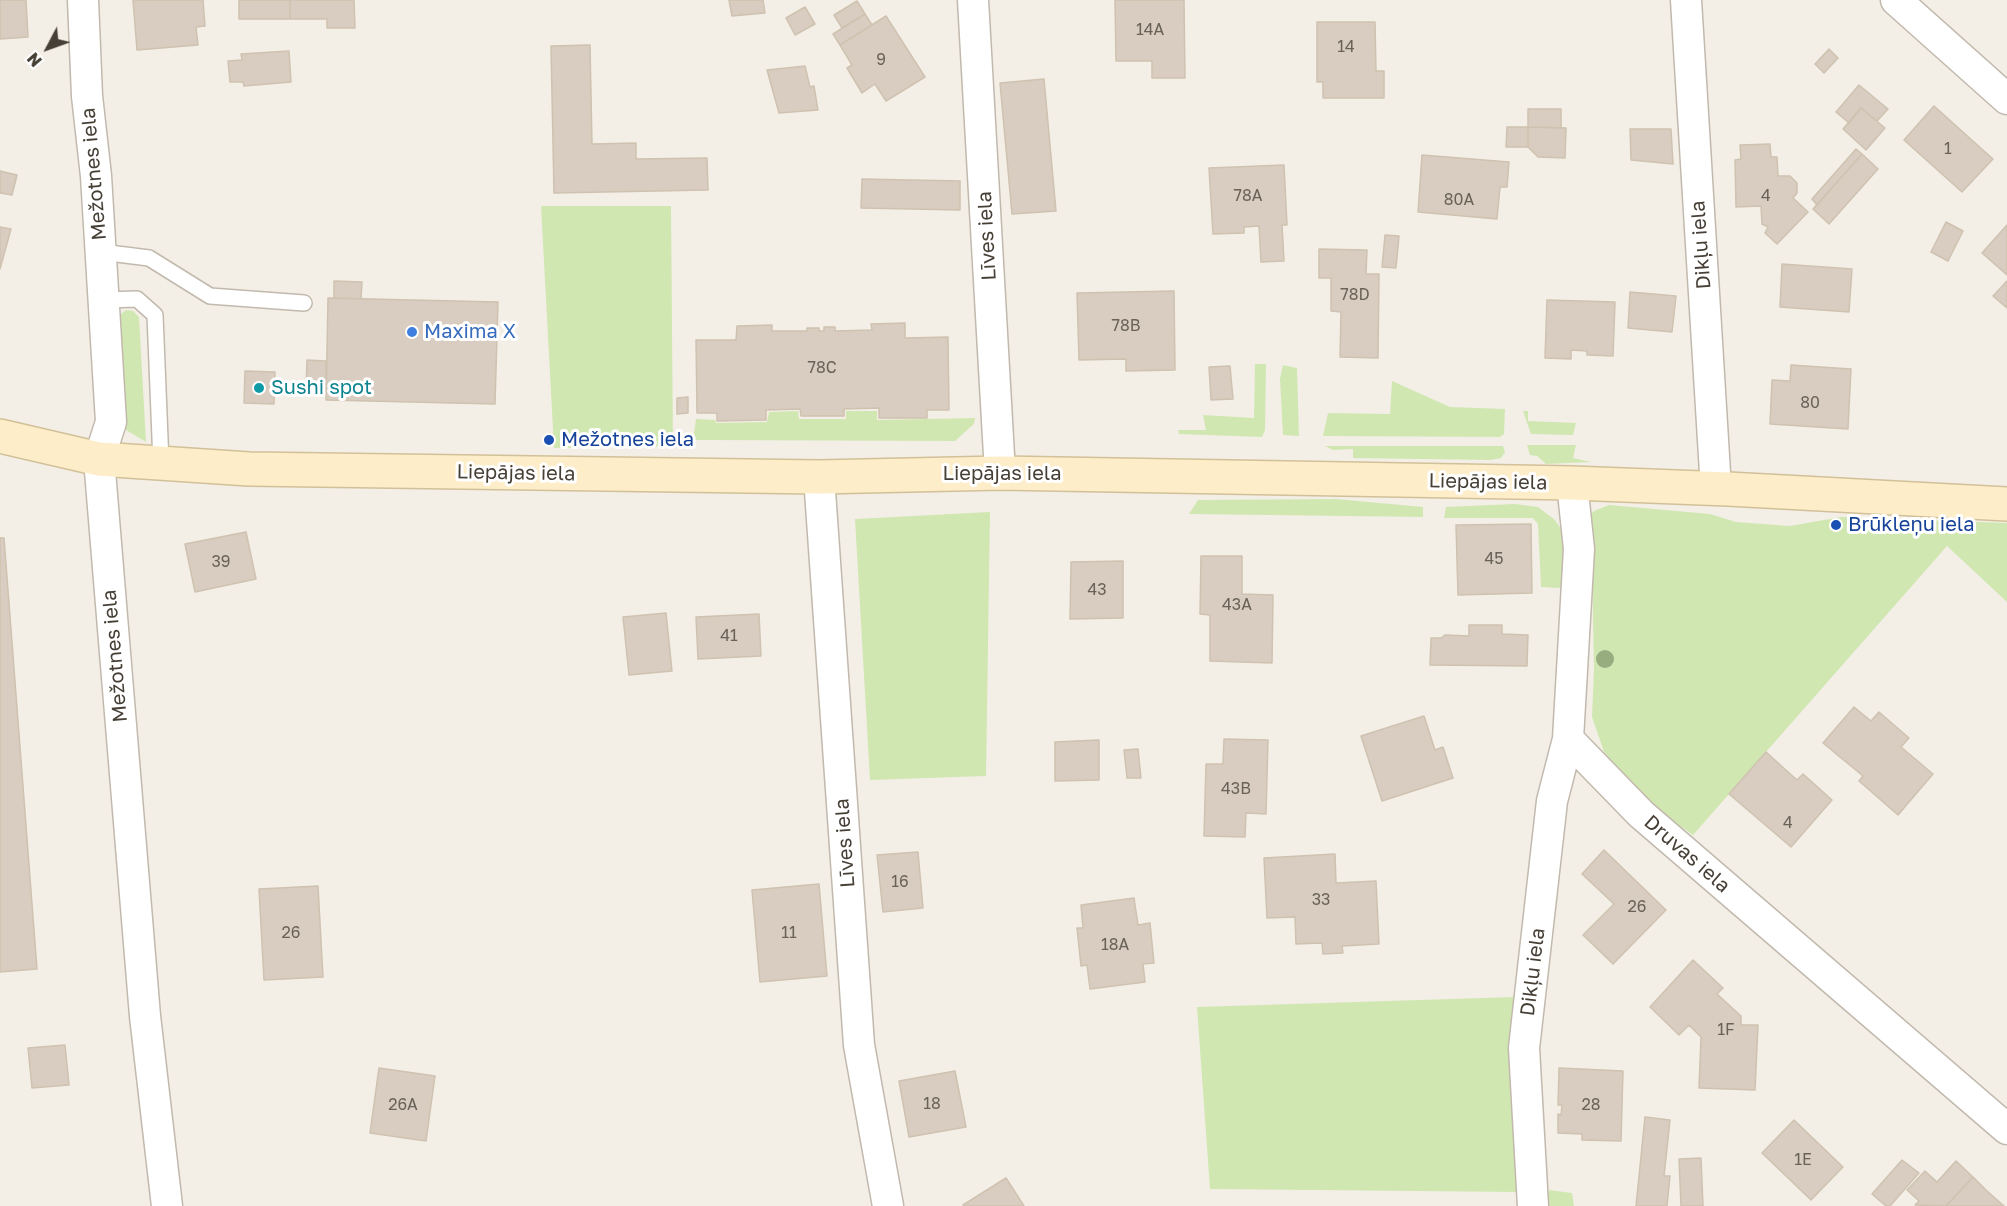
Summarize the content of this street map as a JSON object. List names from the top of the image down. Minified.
{"streets":{"street":["Mežotnes iela","Līves iela","Dikļu iela","Liepājas iela","Druvas iela"]},"crossings":[["Mežotnes iela","Liepājas iela"],["Līves iela","Liepājas iela"],["Dikļu iela","Liepājas iela"],["Dikļu iela","Druvas iela"]],"places":["Maxima X","Sushi spot","Mežotnes iela","Brūkleņu iela"],"house_numbers":["14A","14","9","1","78A","4","80A","78D","78B","78C","80","45","39","43","43A","41","43B","4","16","33","26","26","11","18A","1F","18","26A","28","1E"],"north":"bottom left"}
